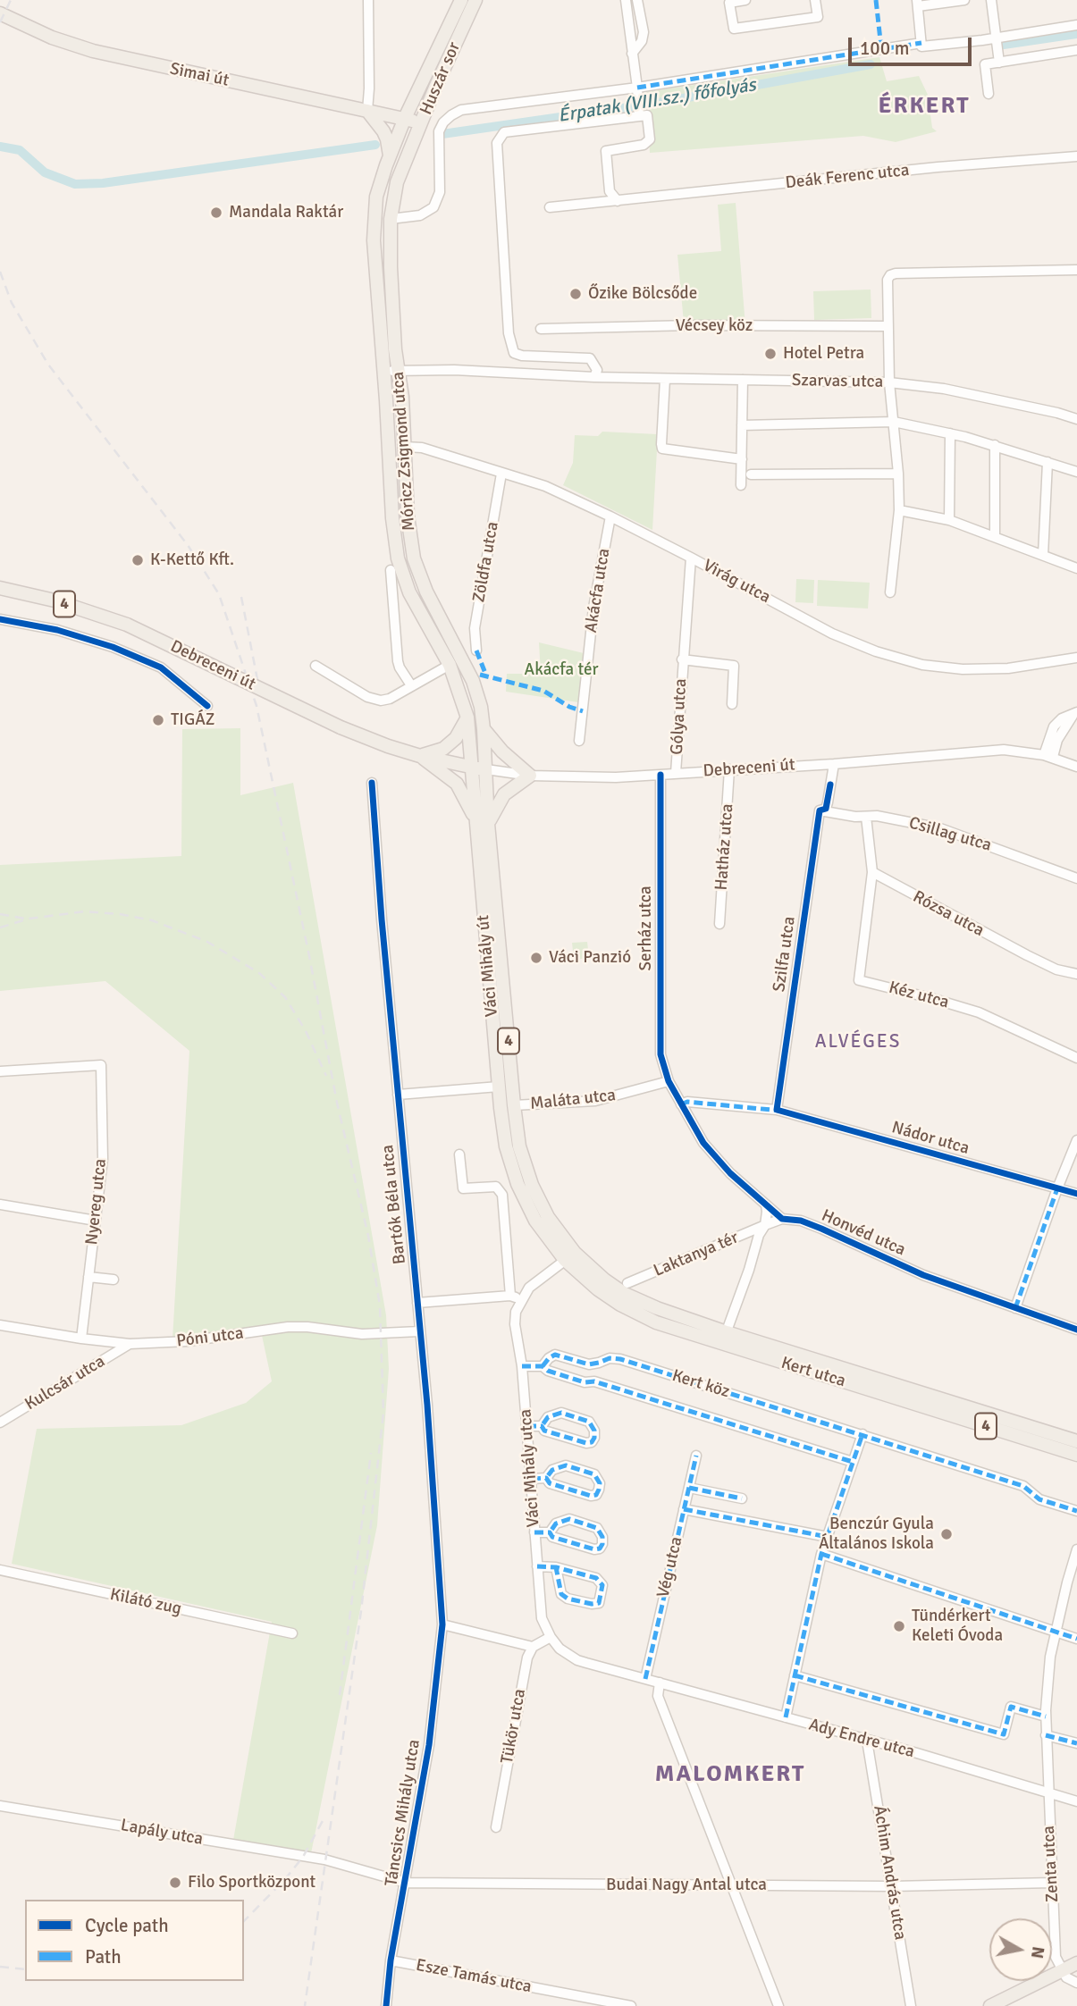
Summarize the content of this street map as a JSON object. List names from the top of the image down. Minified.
{"streets":{"main road":["Simai út","Huszár sor","Móricz Zsigmond utca","4","Debreceni út","Váci Mihály út","Kert utca"],"street":["Deák Ferenc utca","Vécsey köz","Szarvas utca","Zöldfa utca","Virág utca","Akácfa utca","Gólya utca","Csillag utca","Hatház utca","Rózsa utca","Serház utca","Szilfa utca","Kéz utca","Maláta utca","Nádor utca","Nyereg utca","Bartók Béla utca","Honvéd utca","Laktanya tér","Póni utca","Kulcsár utca","Kert köz","Váci Mihály utca","Vég utca","Kilátó zug","Tükör utca","Ady Endre utca","Táncsics Mihály utca","Lapály utca","Zenta utca","Áchim András utca","Budai Nagy Antal utca","Esze Tamás utca"]},"crossings":[["Simai út","Huszár sor"],["Simai út","Móricz Zsigmond utca"],["Huszár sor","Móricz Zsigmond utca"],["Szarvas utca","Móricz Zsigmond utca"],["Móricz Zsigmond utca","Virág utca"],["Móricz Zsigmond utca","Debreceni út"],["Móricz Zsigmond utca","Váci Mihály út"],["Zöldfa utca","Virág utca"],["Virág utca","Akácfa utca"],["Virág utca","Gólya utca"],["Debreceni út","Gólya utca"],["Debreceni út","Hatház utca"],["Debreceni út","Serház utca"],["Debreceni út","Szilfa utca"],["Debreceni út","Váci Mihály út"],["Csillag utca","Szilfa utca"],["Rózsa utca","Kéz utca"],["Serház utca","Maláta utca"],["Szilfa utca","Nádor utca"],["Váci Mihály út","Maláta utca"],["Váci Mihály út","Kert utca"],["Nádor utca","Honvéd utca"],["Nyereg utca","Póni utca"],["Bartók Béla utca","Póni utca"],["Bartók Béla utca","Táncsics Mihály utca"],["Honvéd utca","Laktanya tér"],["Laktanya tér","Kert utca"],["Póni utca","Kulcsár utca"],["Kert köz","Váci Mihály utca"],["Váci Mihály utca","Ady Endre utca"],["Vég utca","Ady Endre utca"],["Ady Endre utca","Zenta utca"],["Ady Endre utca","Áchim András utca"],["Táncsics Mihály utca","Budai Nagy Antal utca"],["Táncsics Mihály utca","Esze Tamás utca"],["Lapály utca","Budai Nagy Antal utca"],["Zenta utca","Budai Nagy Antal utca"],["Áchim András utca","Budai Nagy Antal utca"]],"districts":["ÉRKERT","ALVÉGES","MALOMKERT"],"water":["Érpatak (VIII.sz.) főfolyás"],"parks":["Akácfa tér"],"places":["Mandala Raktár","Őzike Bölcsőde","Hotel Petra","K-Kettő Kft.","TIGÁZ","Váci Panzió","Benczúr Gyula Általános Iskola","Tündérkert Keleti Óvoda","Filo Sportközpont"],"legend":["Cycle path","Path"],"scale_bar":"100 m","north":"right"}
